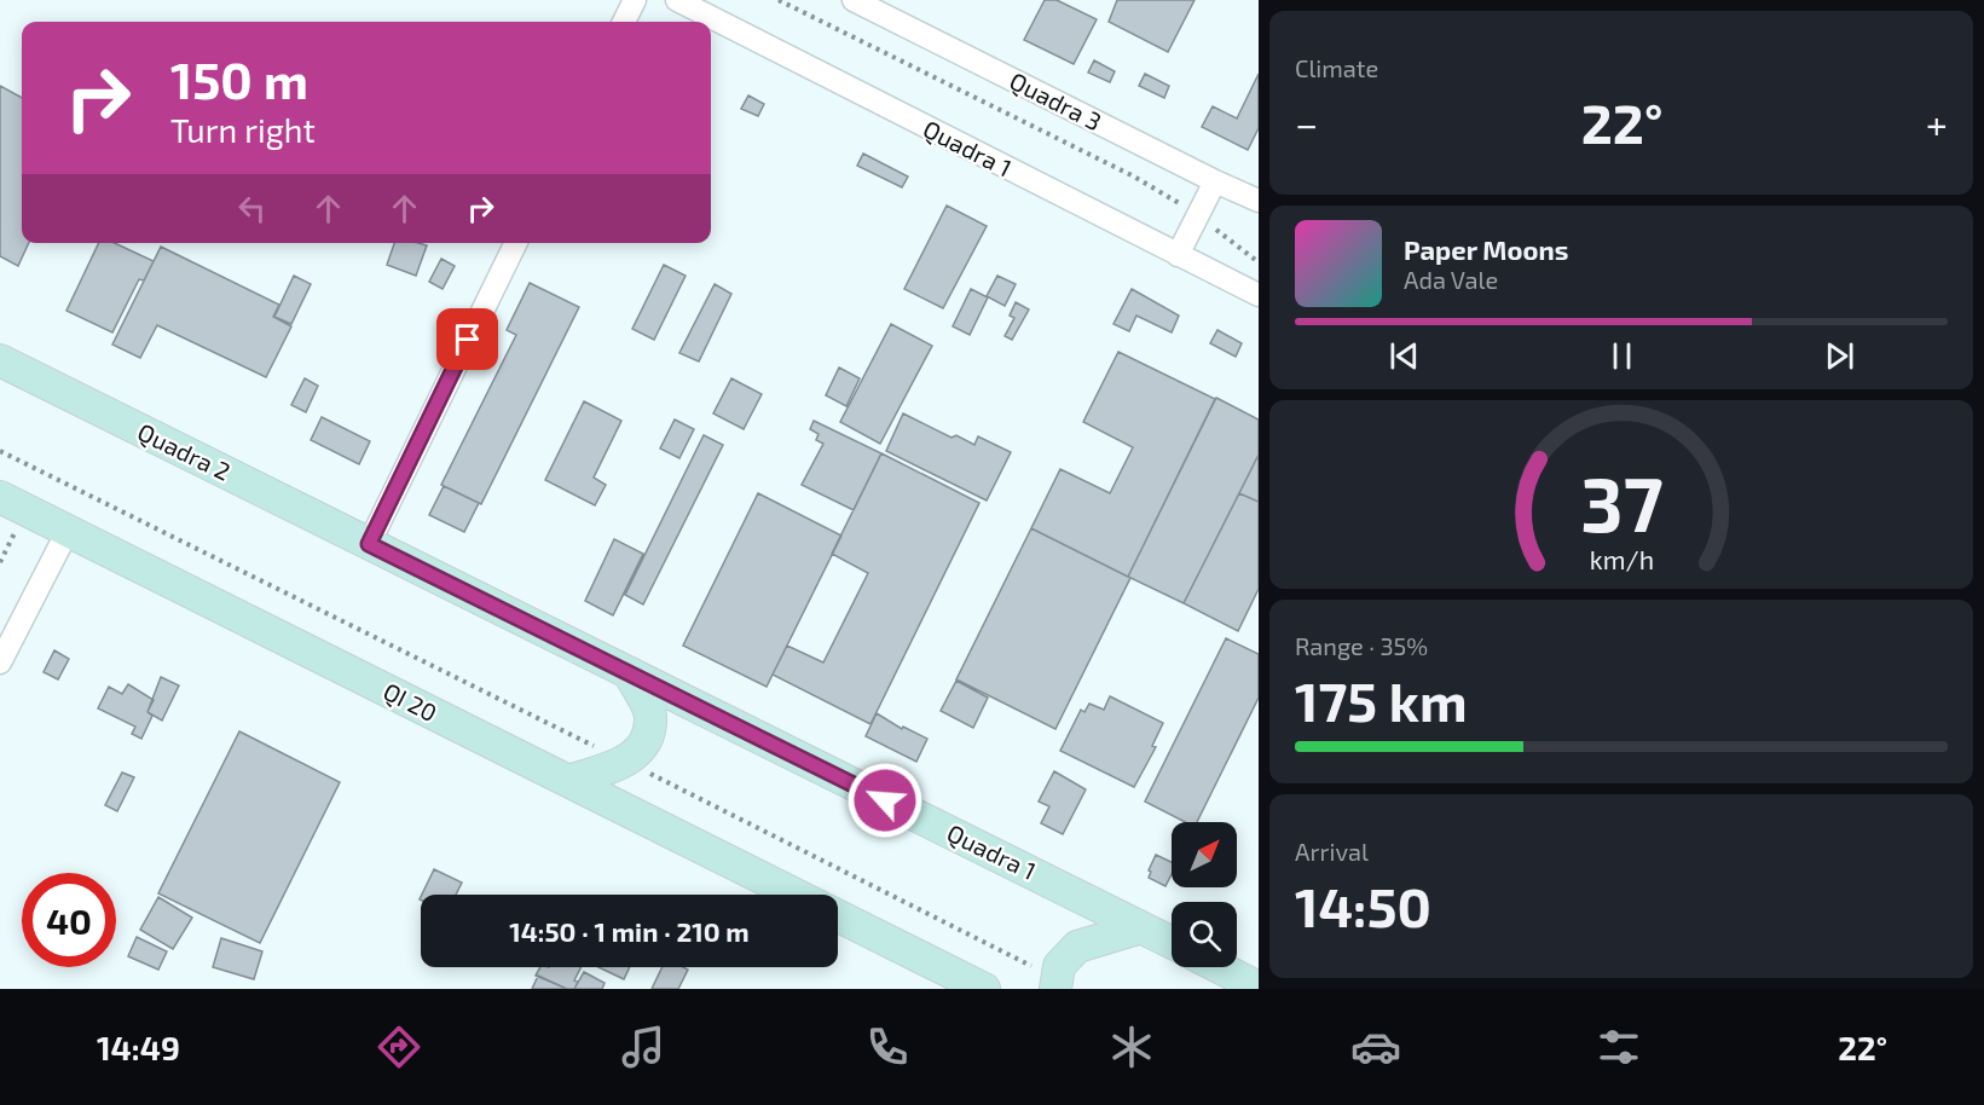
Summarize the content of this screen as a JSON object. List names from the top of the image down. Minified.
{"streets":{"street":["Quadra 3","Quadra 1","Quadra 2","QI 20"]},"crossings":[["Quadra 1","Quadra 2"]],"north":"top right","page":{"tile":["Climate",["Range · 35%","175 km"],["Arrival","14:50"]],"turn":["150 m","Turn right"],"heat":["−","22°","+"],"song":["Paper Moons","Ada Vale"],"limit":"40","trip":"14:50 · 1 min · 210 m","tabs":["14:49","22°"],"gauge":["37","km/h"]}}
